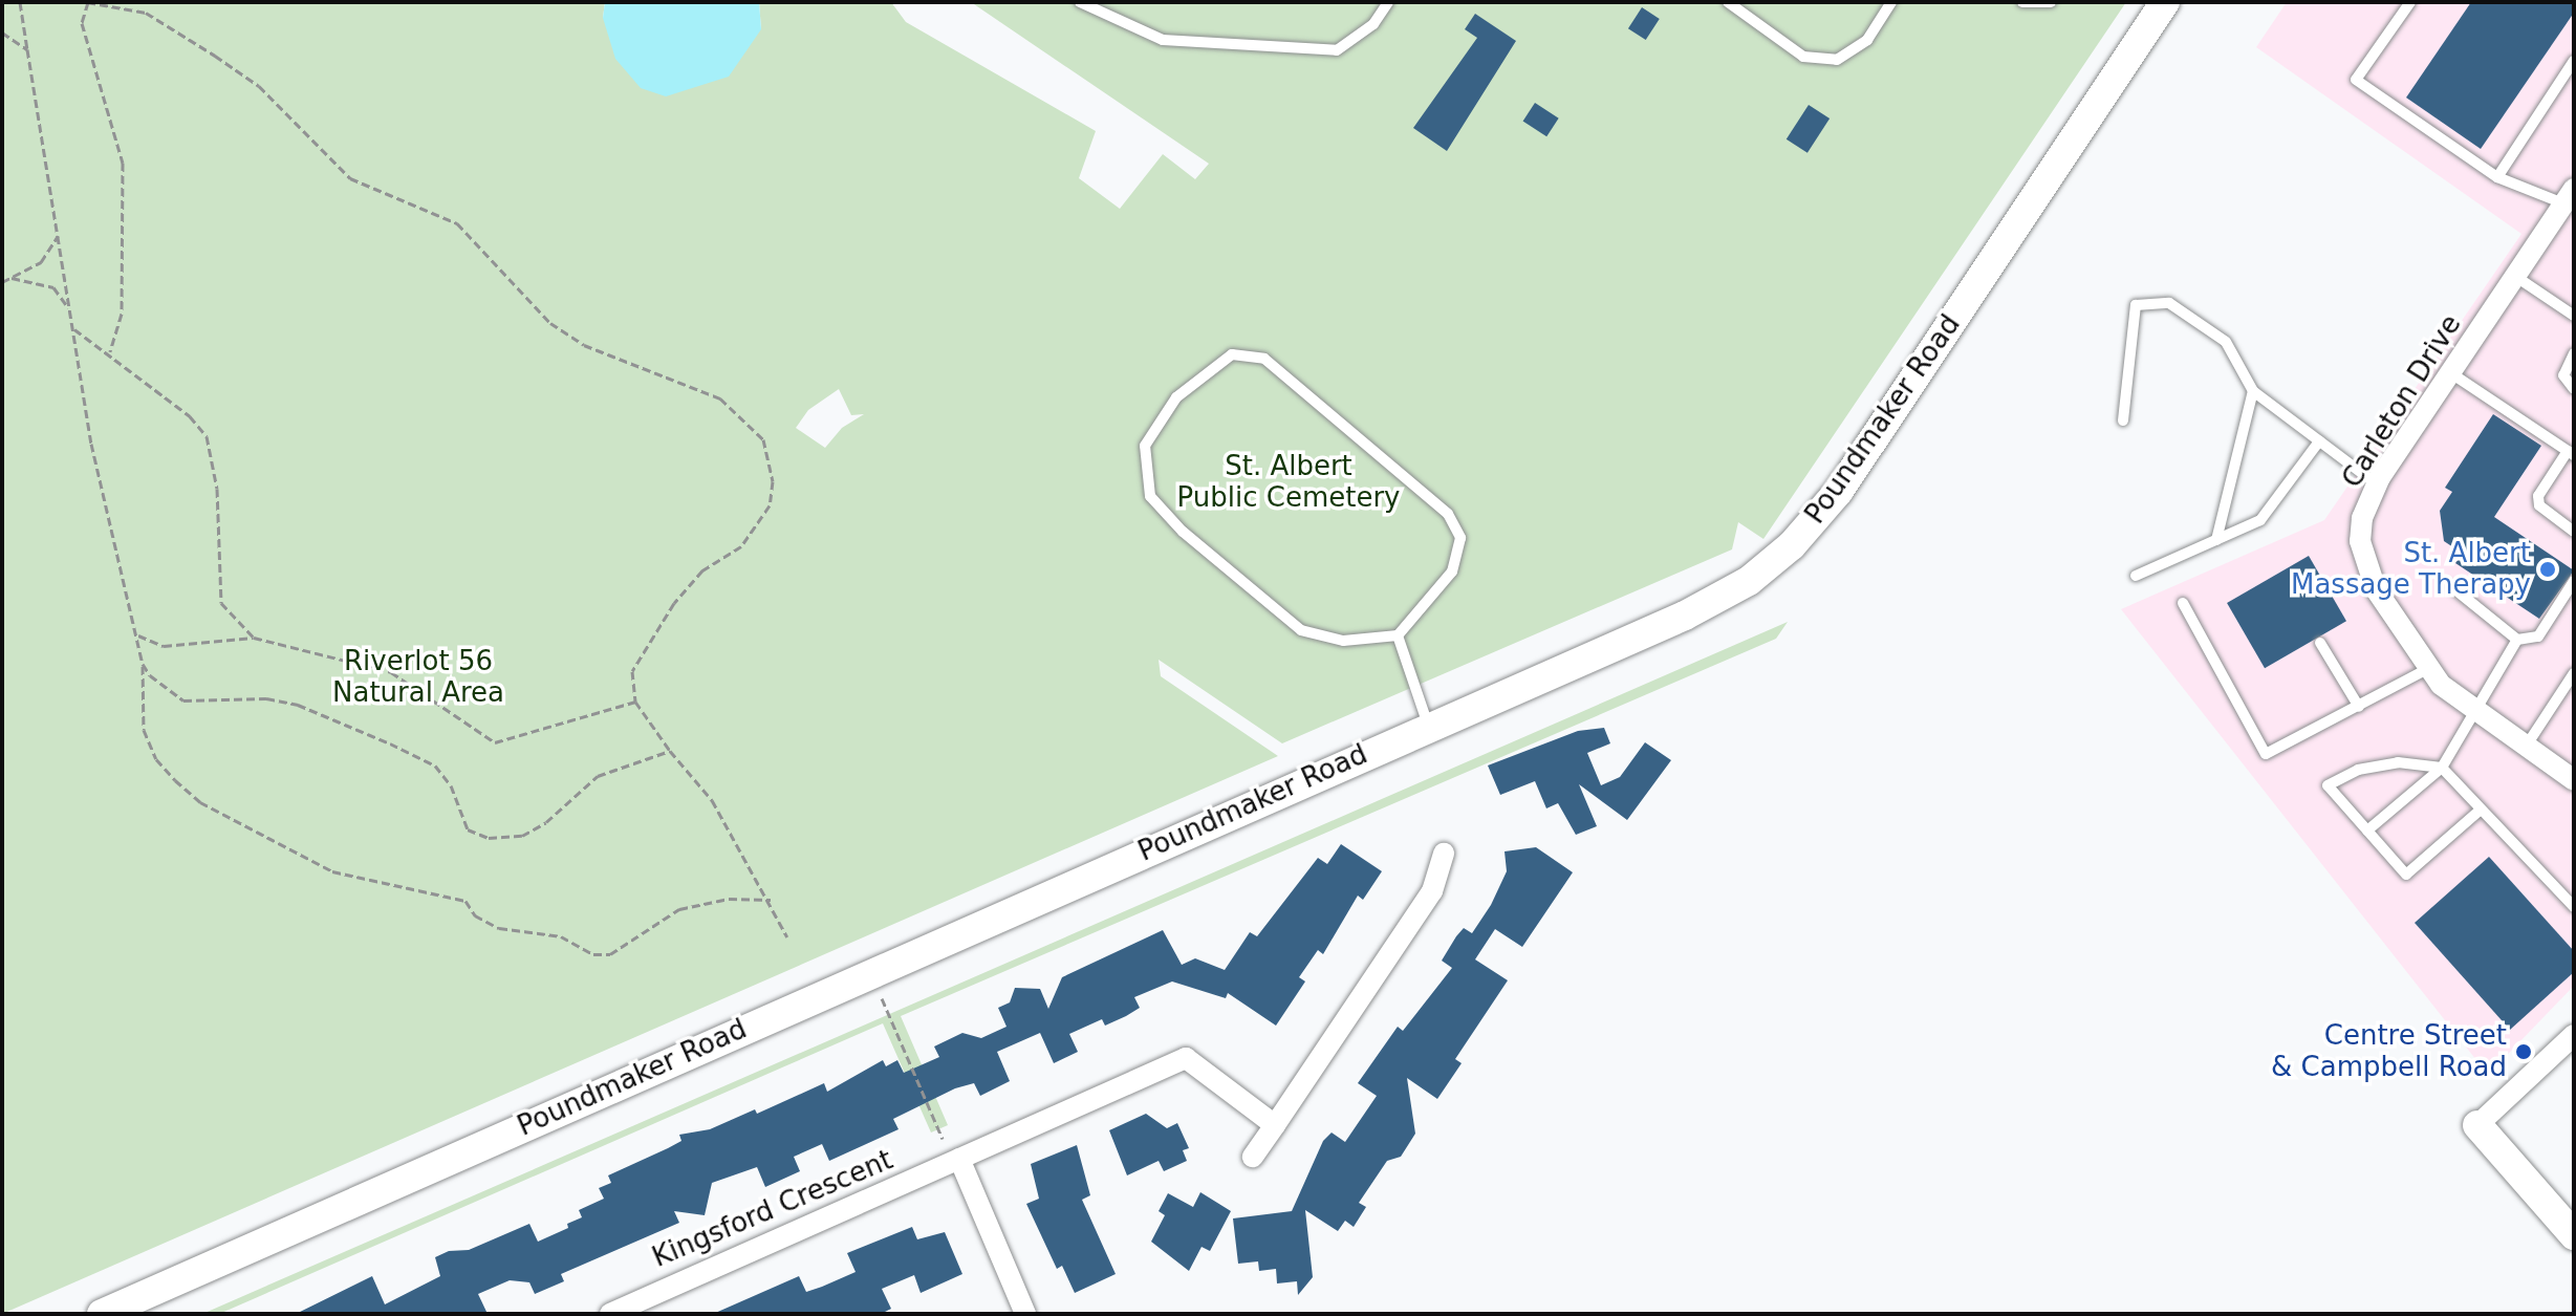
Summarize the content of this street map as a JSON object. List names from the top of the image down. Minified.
{"streets":{"street":["Carleton Drive","Poundmaker Road","Kingsford Crescent"]},"parks":["St. Albert Public Cemetery","Riverlot 56 Natural Area"],"places":["St. Albert Massage Therapy","Centre Street & Campbell Road"]}
